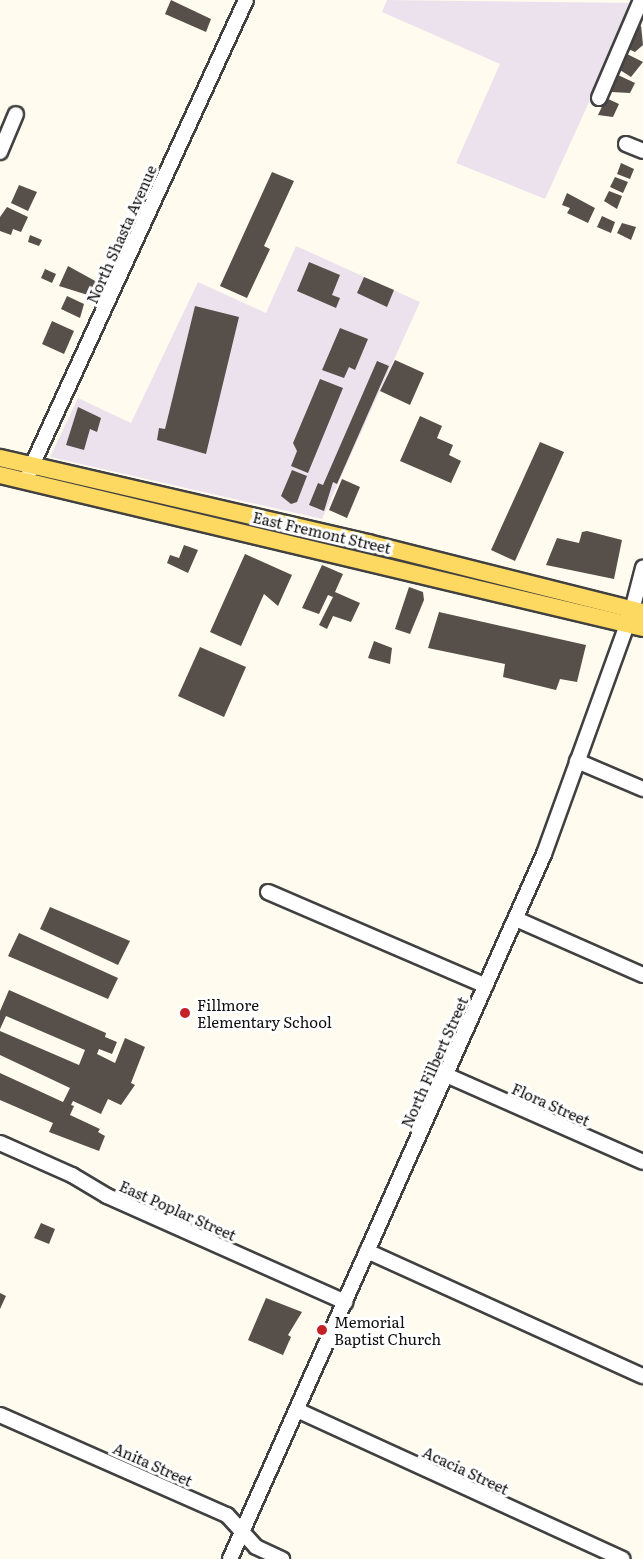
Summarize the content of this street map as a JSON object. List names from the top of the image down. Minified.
{"streets":{"main road":["East Fremont Street"],"street":["North Shasta Avenue","North Filbert Street","Flora Street","East Poplar Street","Anita Street","Acacia Street"]},"crossings":[["North Shasta Avenue","East Fremont Street"],["East Fremont Street","North Filbert Street"],["North Filbert Street","Flora Street"],["North Filbert Street","East Poplar Street"],["North Filbert Street","Anita Street"],["North Filbert Street","Acacia Street"]],"places":["Fillmore Elementary School","Memorial Baptist Church"]}
